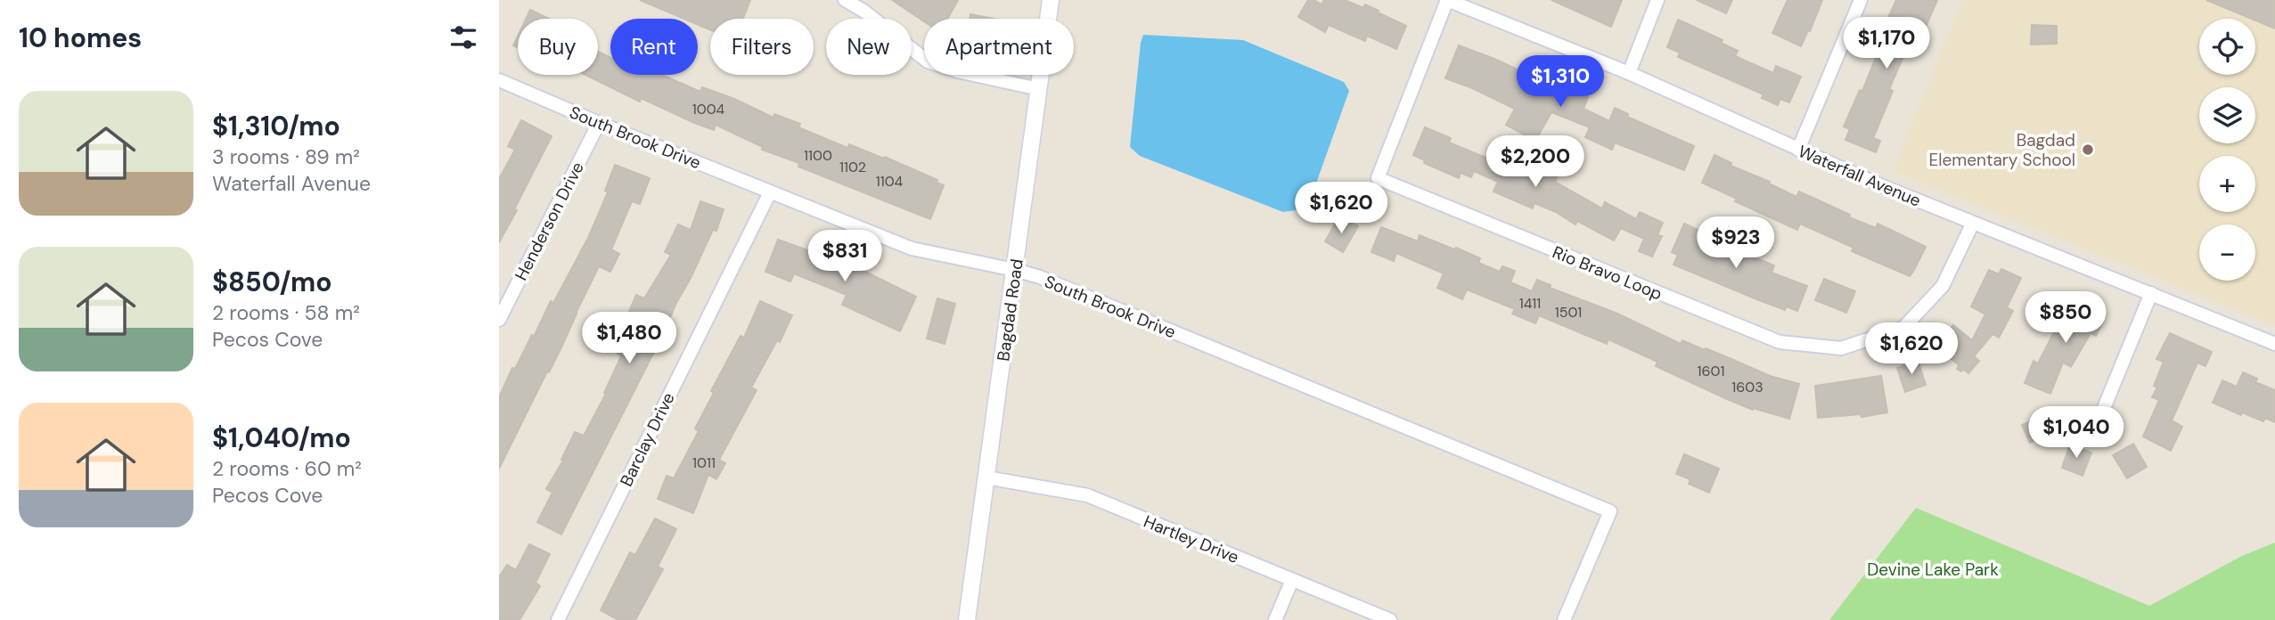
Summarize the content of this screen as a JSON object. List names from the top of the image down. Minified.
{"streets":{"street":["South Brook Drive","Waterfall Avenue","Henderson Drive","Rio Bravo Loop","Bagdad Road","Barclay Drive","Hartley Drive"]},"crossings":[["South Brook Drive","Henderson Drive"],["South Brook Drive","Bagdad Road"],["South Brook Drive","Barclay Drive"],["Waterfall Avenue","Rio Bravo Loop"],["Bagdad Road","Hartley Drive"]],"parks":["Devine Lake Park"],"places":["Bagdad Elementary School"],"house_numbers":["1004","1100","1102","1104","1411","1501","1601","1603","1011"],"page":{"heading":"10 homes","price":["$1,170","$1,310","$2,200","$1,620","$923","$831","$850","$1,480","$1,620","$1,040"],"map_buttons":["+","−"],"chip":["Buy","Rent","Filters","New","Apartment"],"list":[{"name":"$1,310/mo","note":"3 rooms · 89 m² · Waterfall Avenue"},{"name":"$850/mo","note":"2 rooms · 58 m² · Pecos Cove"},{"name":"$1,040/mo","note":"2 rooms · 60 m² · Pecos Cove"}]}}
